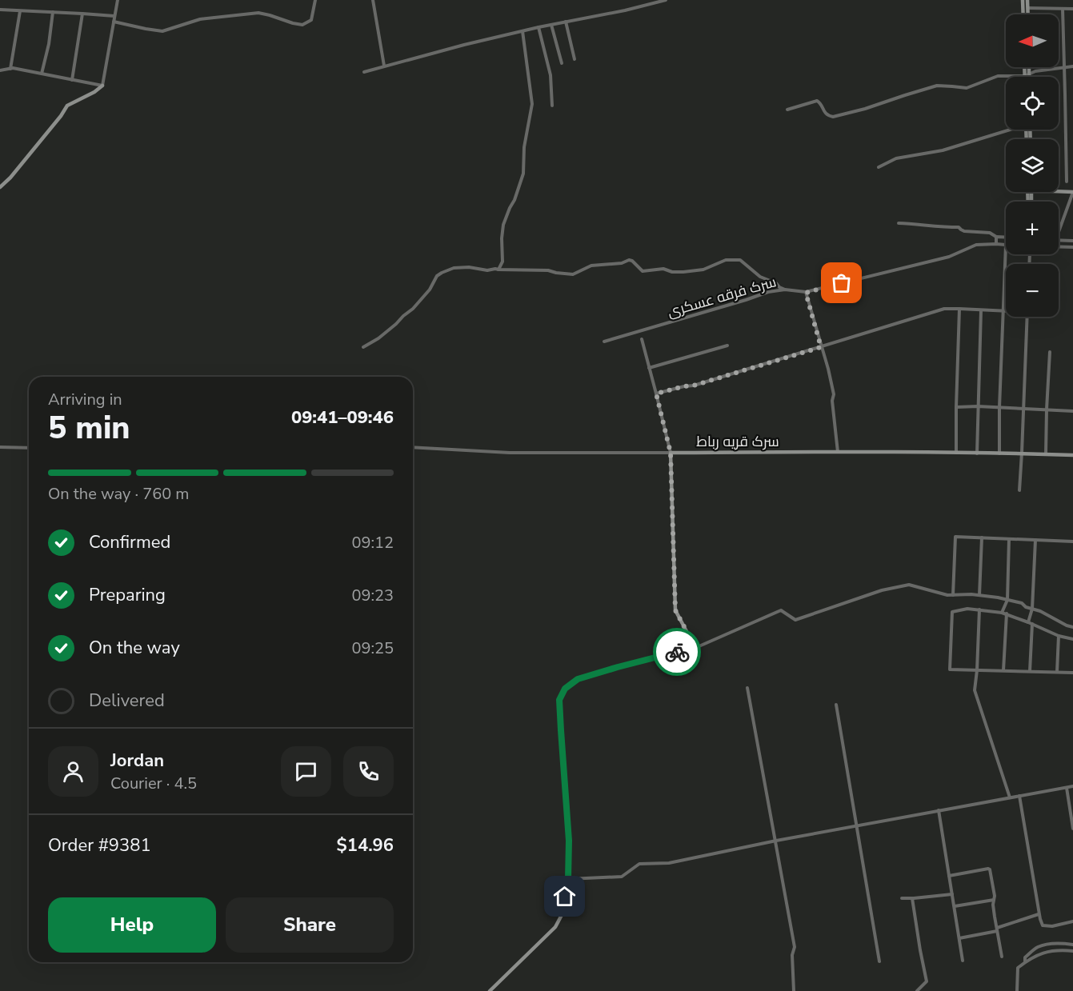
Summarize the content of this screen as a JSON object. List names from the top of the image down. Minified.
{"streets":{"street":["سرک فرقه عسکری","سرک قریه رباط"]},"north":"left","page":{"map_buttons":["+","−"],"heading":["5 min","Arriving in","09:41–09:46"],"panel":["Jordan","Courier · 4.5","Order #9381","$14.96"],"bar":"On the way · 760 m","list":[["Confirmed","09:12"],["Preparing","09:23"],["On the way","09:25"],"Delivered"],"buttons":["Help","Share"]}}
